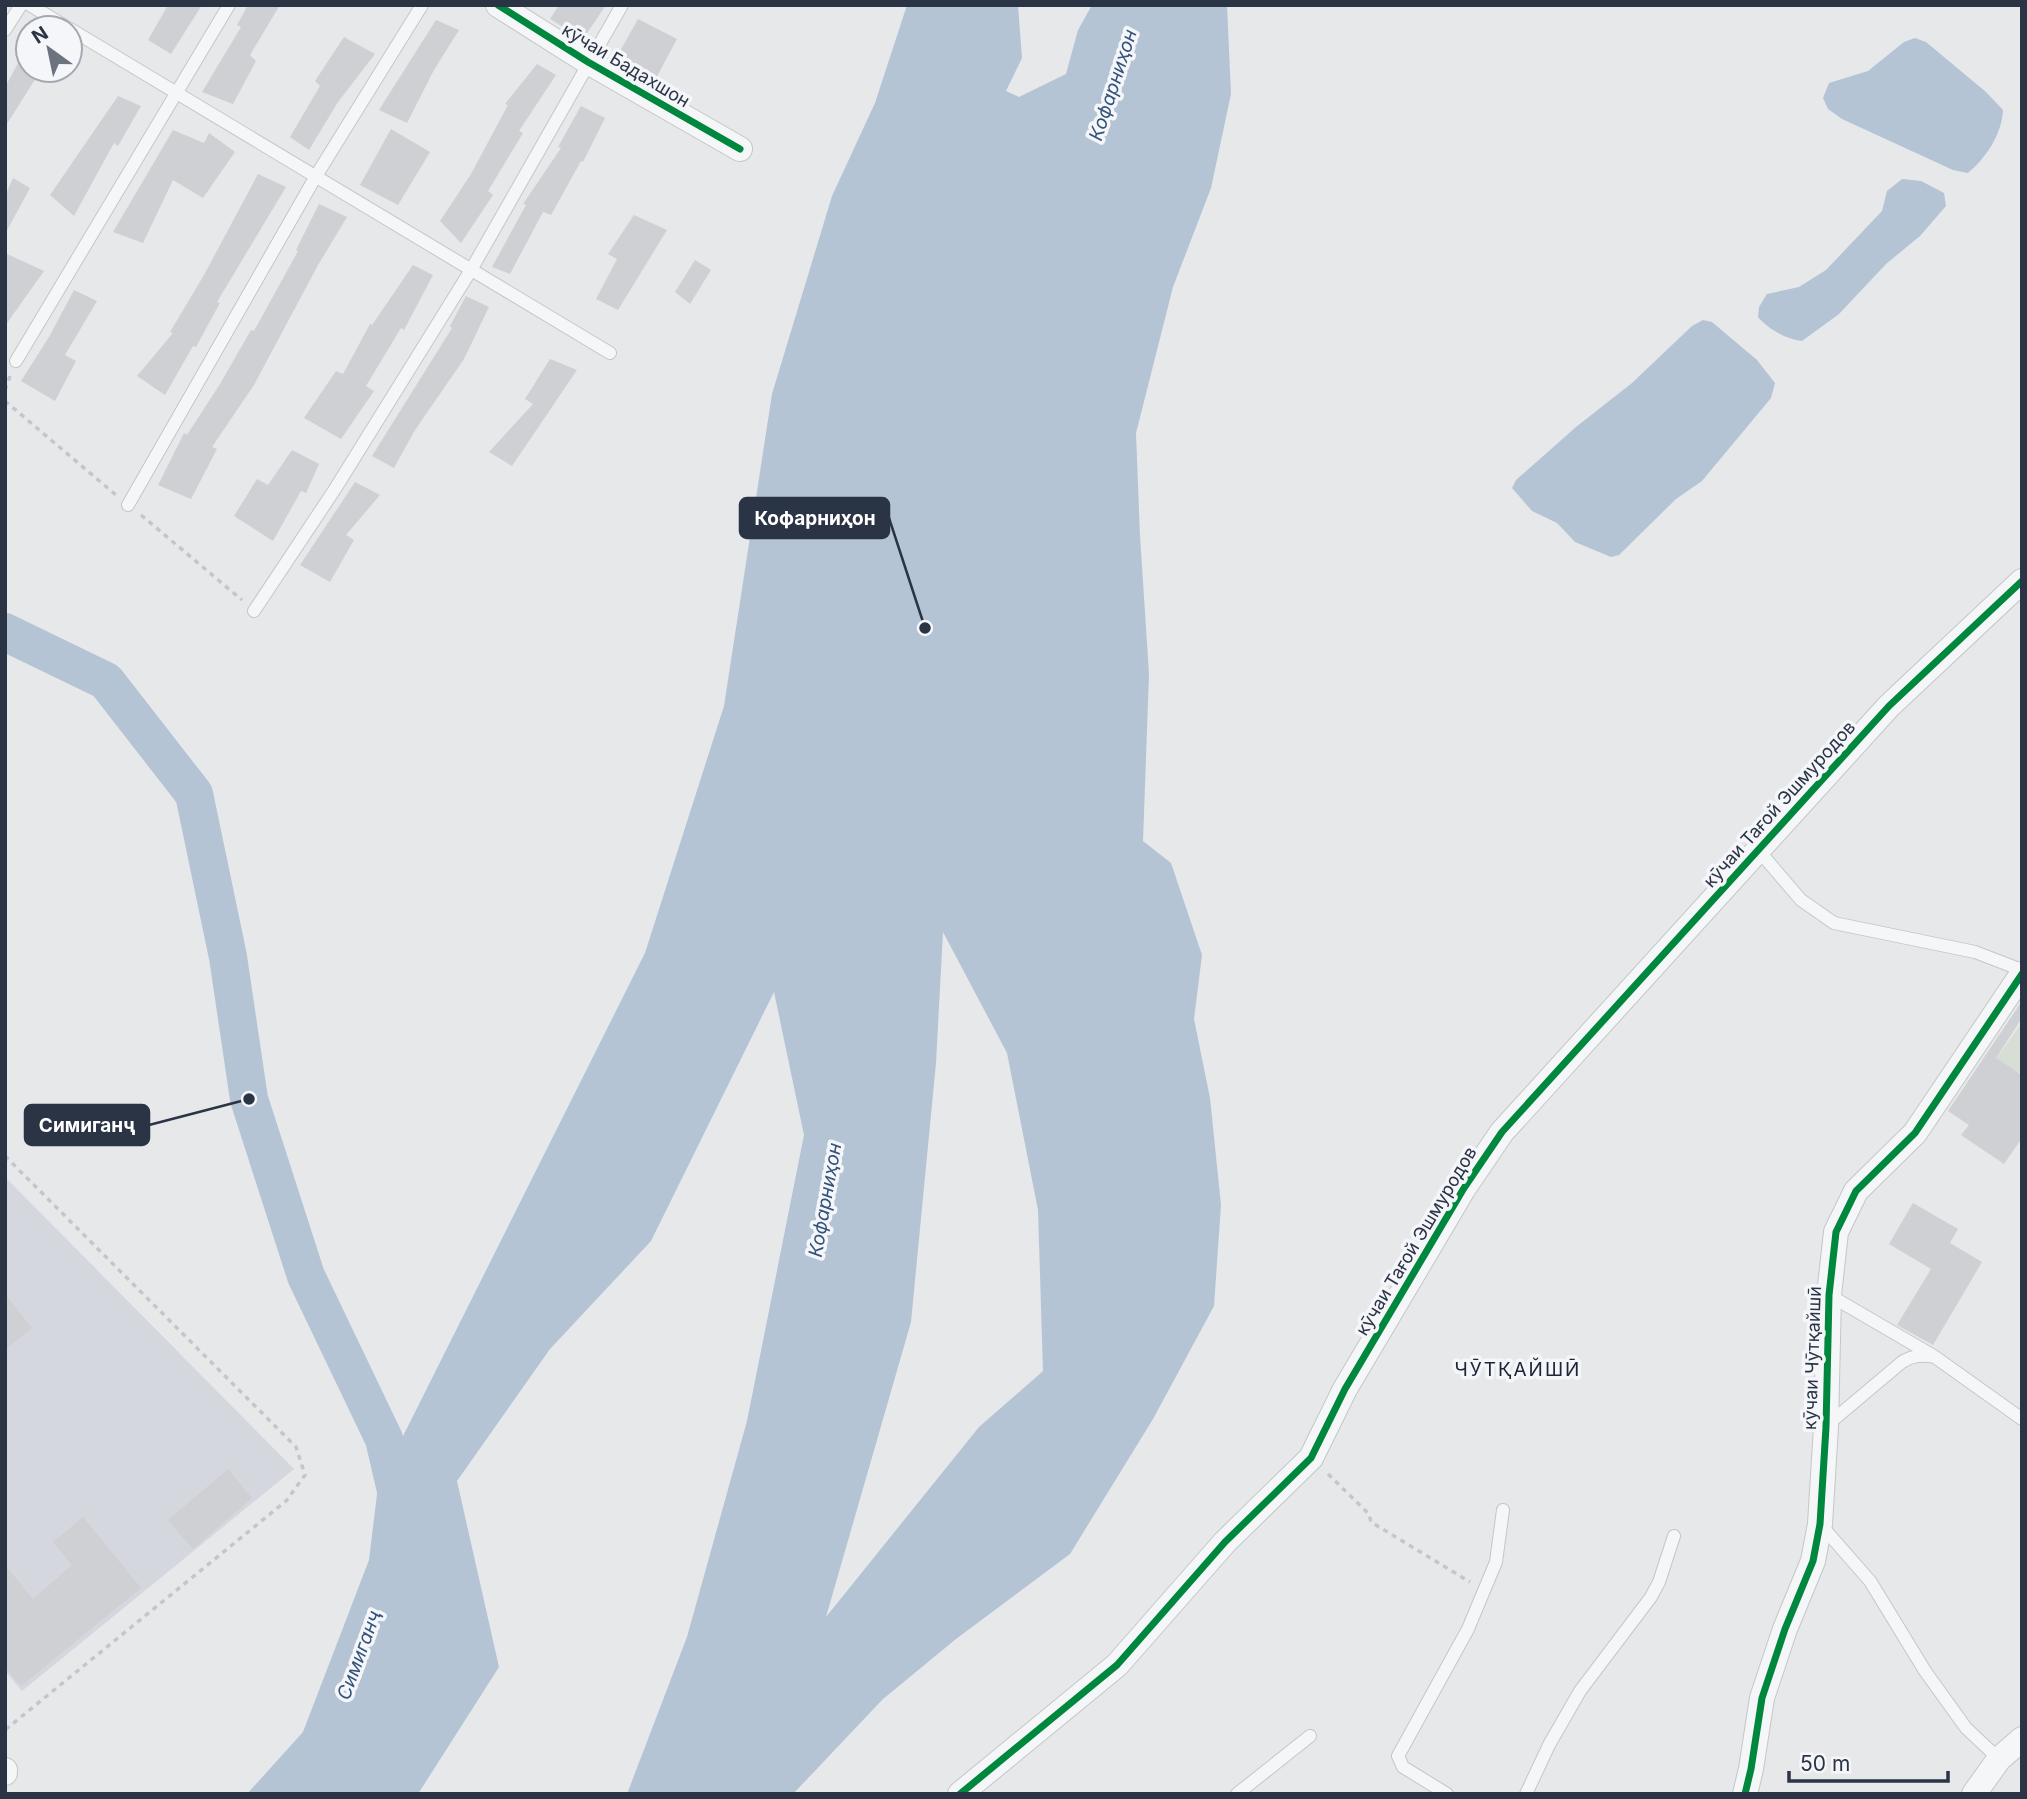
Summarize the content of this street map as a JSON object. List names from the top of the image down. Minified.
{"streets":{"street":["кӯчаи Бадахшон","кӯчаи Тағой Эшмуродов","кӯчаи Чӯтқайшӣ"]},"districts":["ЧӮТҚАЙШӢ"],"water":["Кофарниҳон","Симиганҷ"],"places":["Кофарниҳон","Симиганҷ"],"scale_bar":"50 m","north":"top left"}
